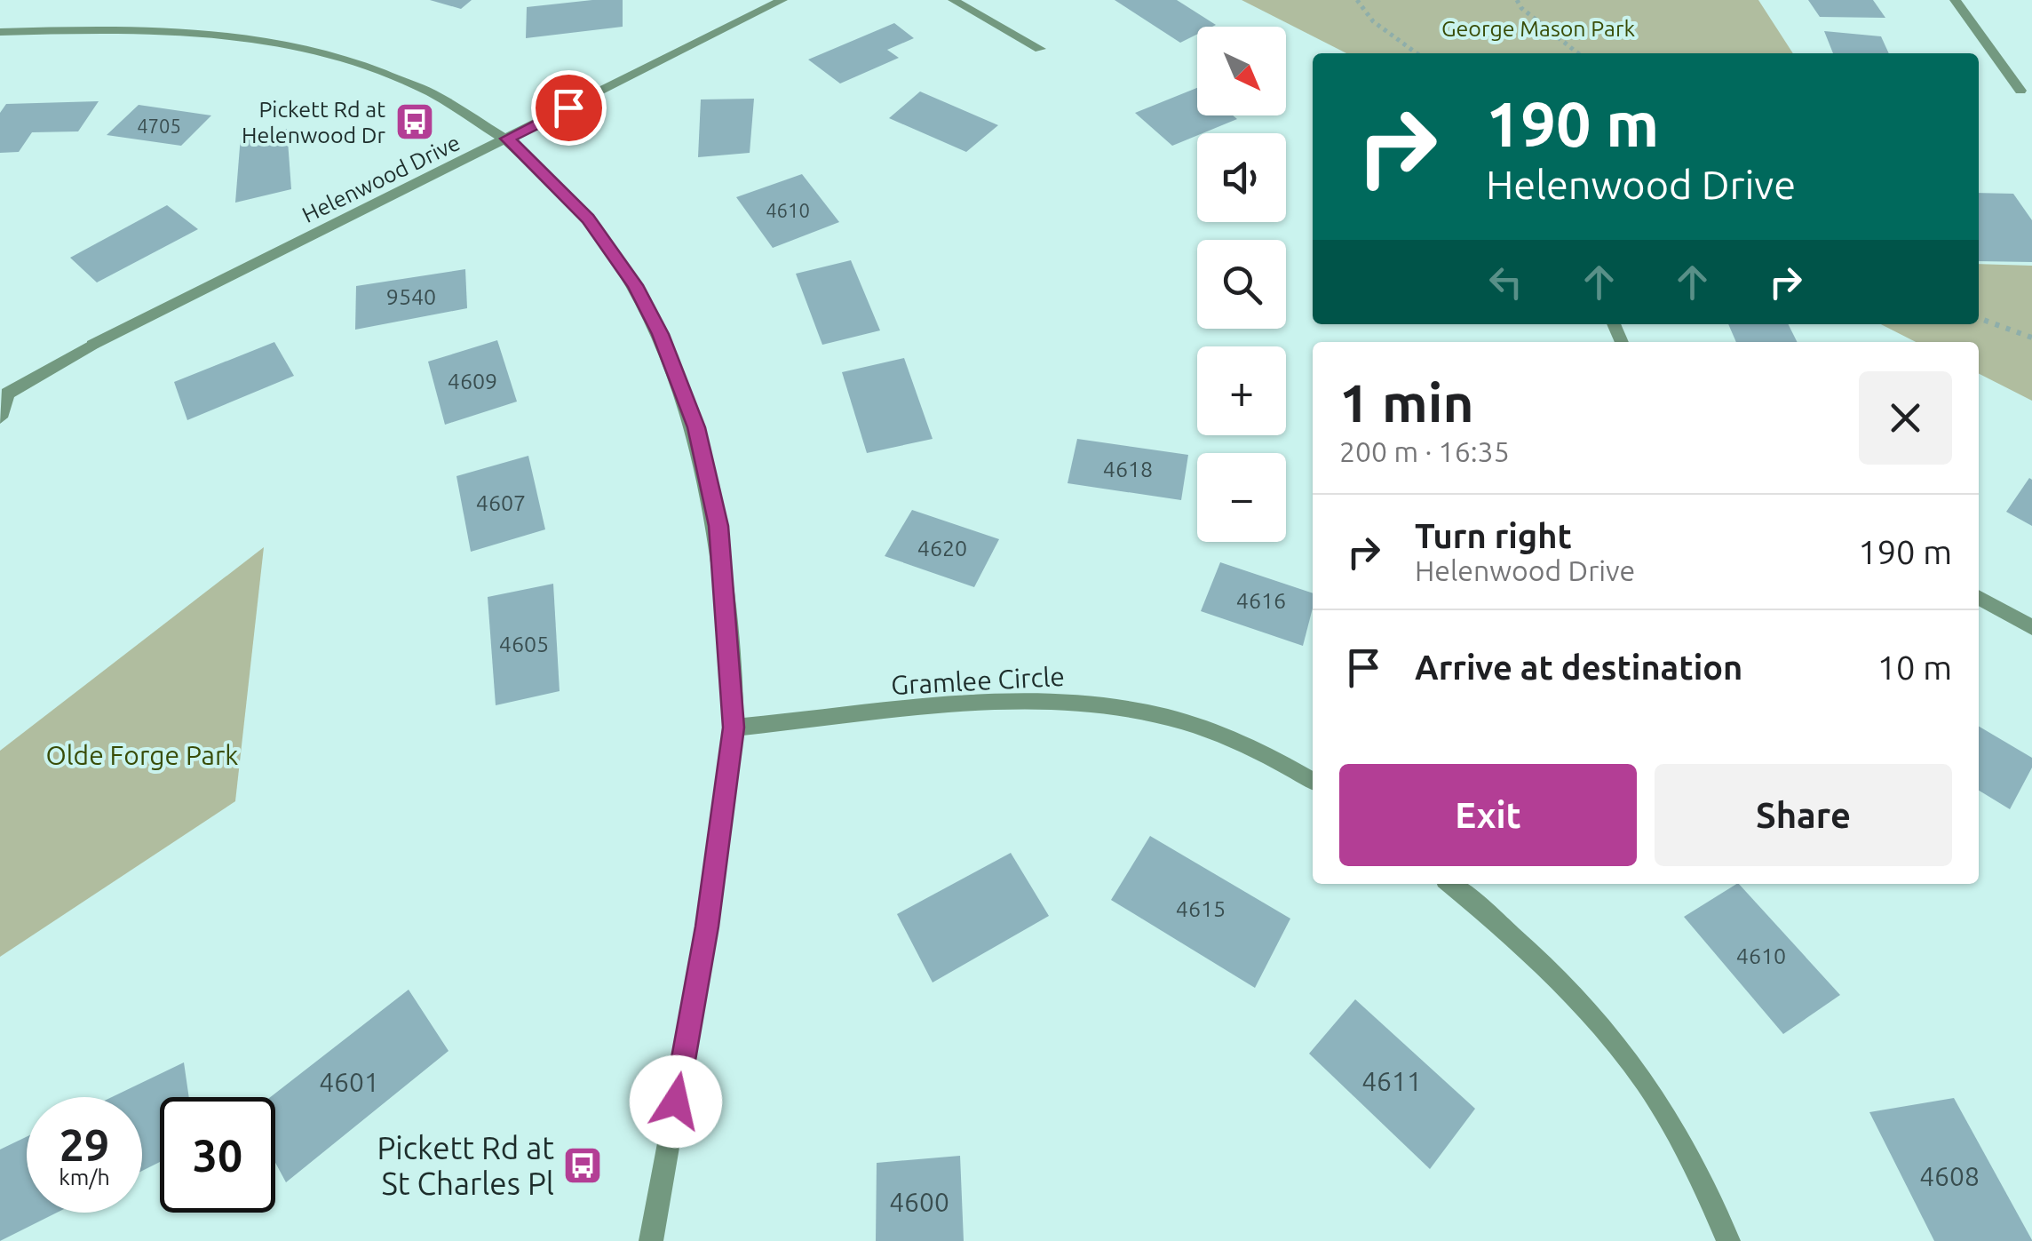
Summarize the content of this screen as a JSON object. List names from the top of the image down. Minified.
{"streets":{"street":["Helenwood Drive","Gramlee Circle"]},"parks":["George Mason Park","Olde Forge Park"],"places":{"bus stop":["Pickett Rd at Helenwood Dr","Pickett Rd at St Charles Pl"]},"house_numbers":["4705","4610","9540","4609","4618","4607","4620","4616","4605","4615","4610","4611","4601","4608","4600"],"north":"bottom right","page":{"map_buttons":["+","−"],"turn":["190 m","Helenwood Drive"],"heading":["1 min","200 m · 16:35"],"list":[{"name":"Turn right","note":"Helenwood Drive","value":"190 m"},{"name":"Arrive at destination","value":"10 m"}],"buttons":["Exit","Share"],"speed":"29 km/h","limit":"30"}}
